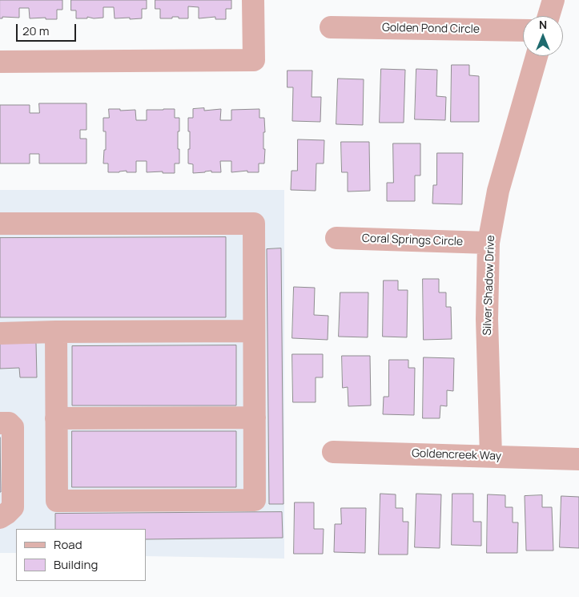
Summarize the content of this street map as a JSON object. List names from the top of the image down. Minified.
{"streets":{"street":["Golden Pond Circle","Coral Springs Circle","Silver Shadow Drive","Goldencreek Way"]},"crossings":[["Coral Springs Circle","Silver Shadow Drive"],["Silver Shadow Drive","Goldencreek Way"]],"legend":["Road","Building"],"scale_bar":"20 m","north":"top"}
